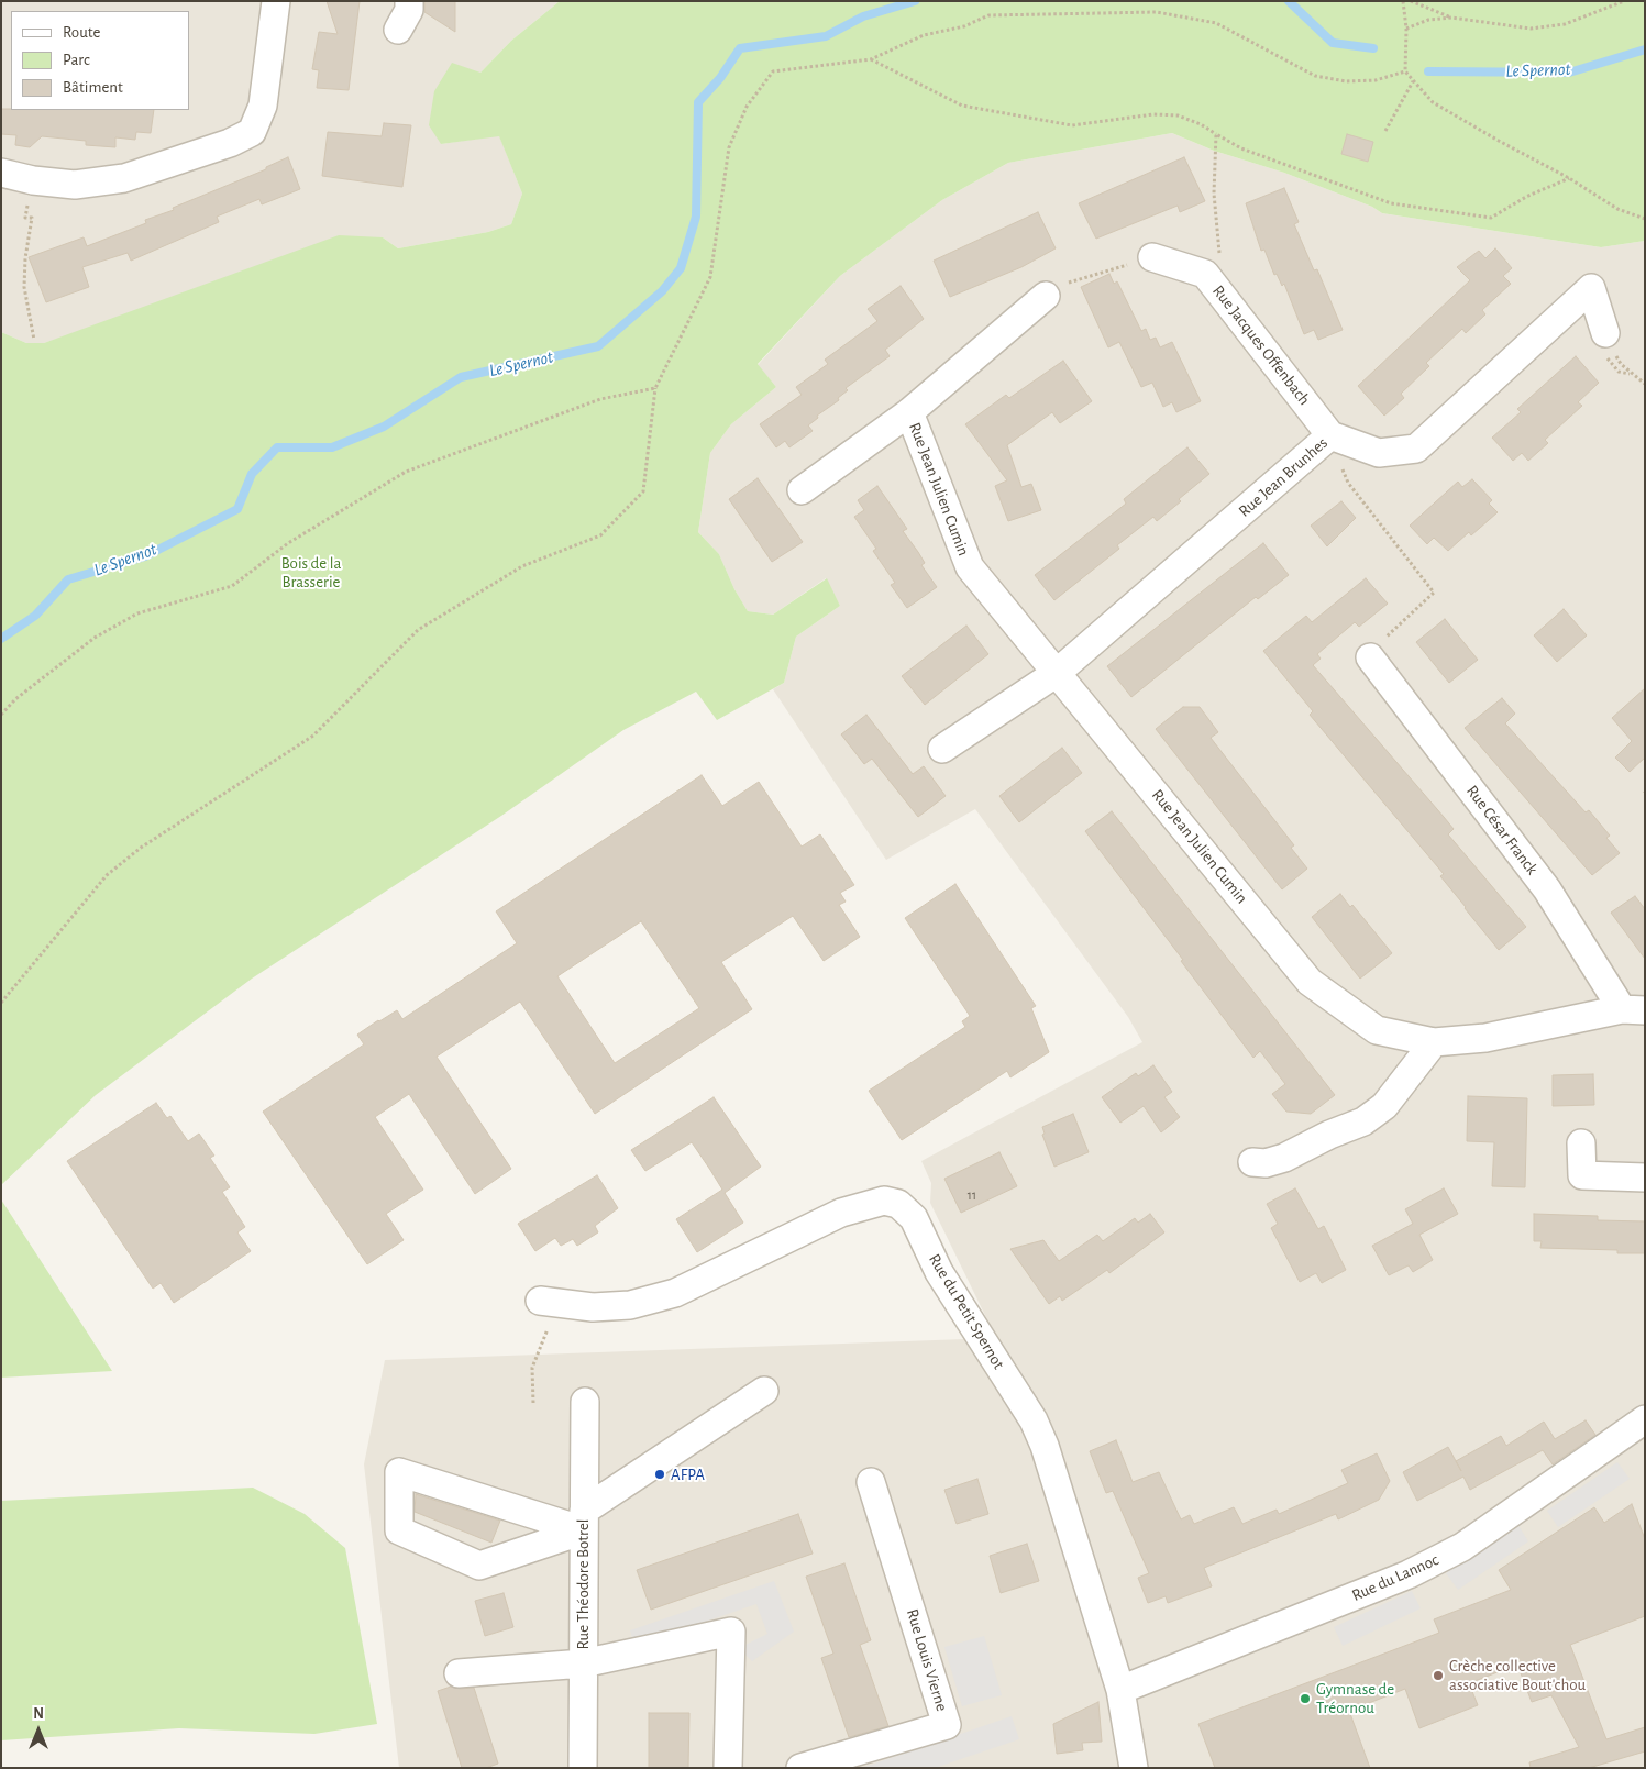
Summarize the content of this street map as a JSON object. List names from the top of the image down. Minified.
{"streets":{"street":["Rue Jacques Offenbach","Rue Jean Brunhes","Rue Jean Julien Cumin","Rue César Franck","Rue du Petit Spernot","Rue du Lannoc","Rue Théodore Botrel","Rue Louis Vierne"]},"crossings":[["Rue Jacques Offenbach","Rue Jean Brunhes"],["Rue Jean Brunhes","Rue Jean Julien Cumin"],["Rue Jean Julien Cumin","Rue César Franck"],["Rue du Petit Spernot","Rue du Lannoc"]],"water":["Le Spernot"],"parks":["Bois de la Brasserie"],"places":["AFPA","Crèche collective associative Bout'chou","Gymnase de Tréornou"],"house_numbers":["11"],"legend":["Route","Parc","Bâtiment"],"north":"top"}
